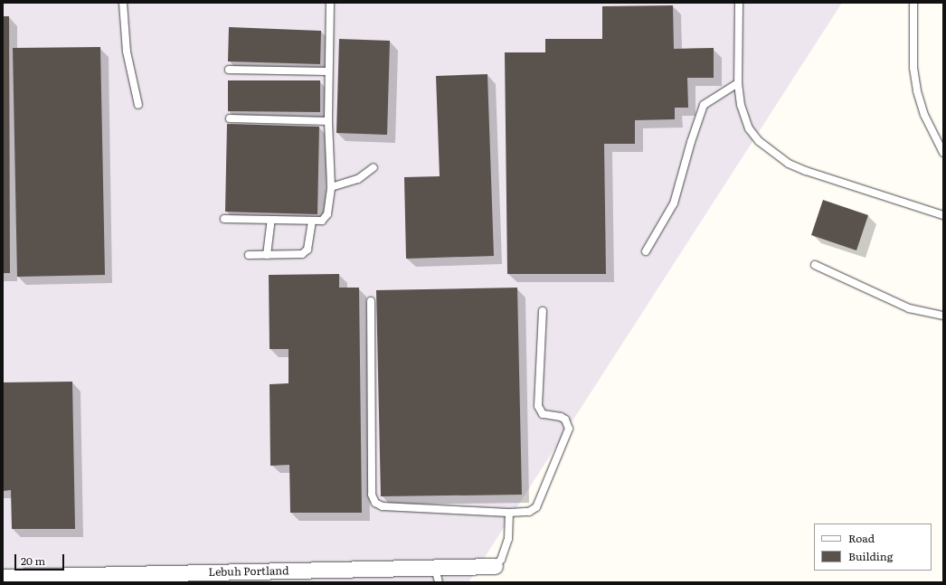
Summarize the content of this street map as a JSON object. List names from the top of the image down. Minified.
{"streets":{"street":["Lebuh Portland"]},"legend":["Road","Building"],"scale_bar":"20 m"}
